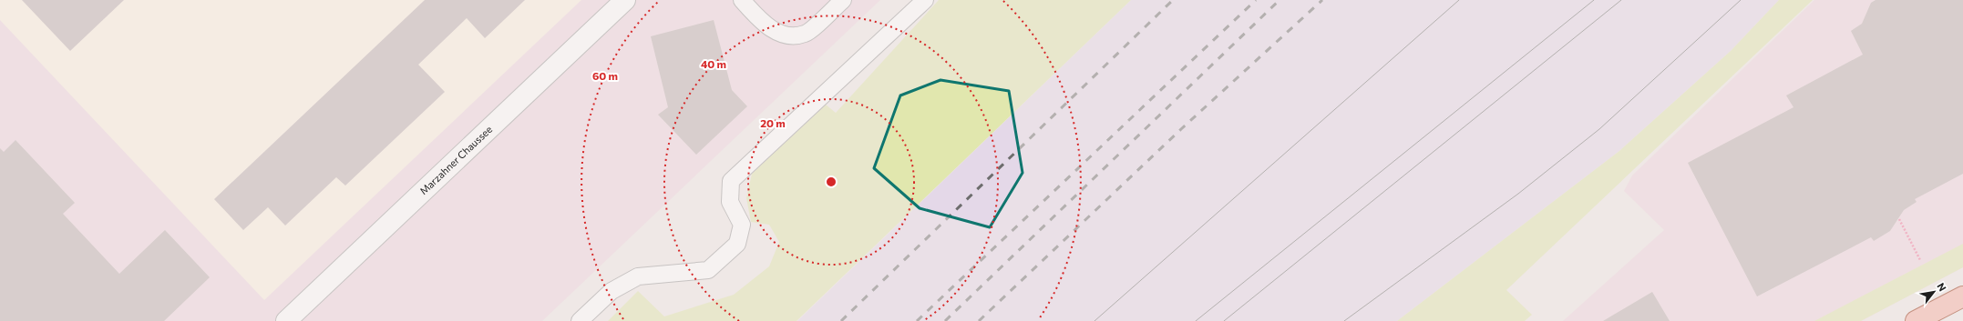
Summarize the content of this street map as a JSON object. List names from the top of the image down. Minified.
{"streets":{"street":["Marzahner Chaussee"]},"north":"top right","rings":["40 m","60 m","20 m"]}
